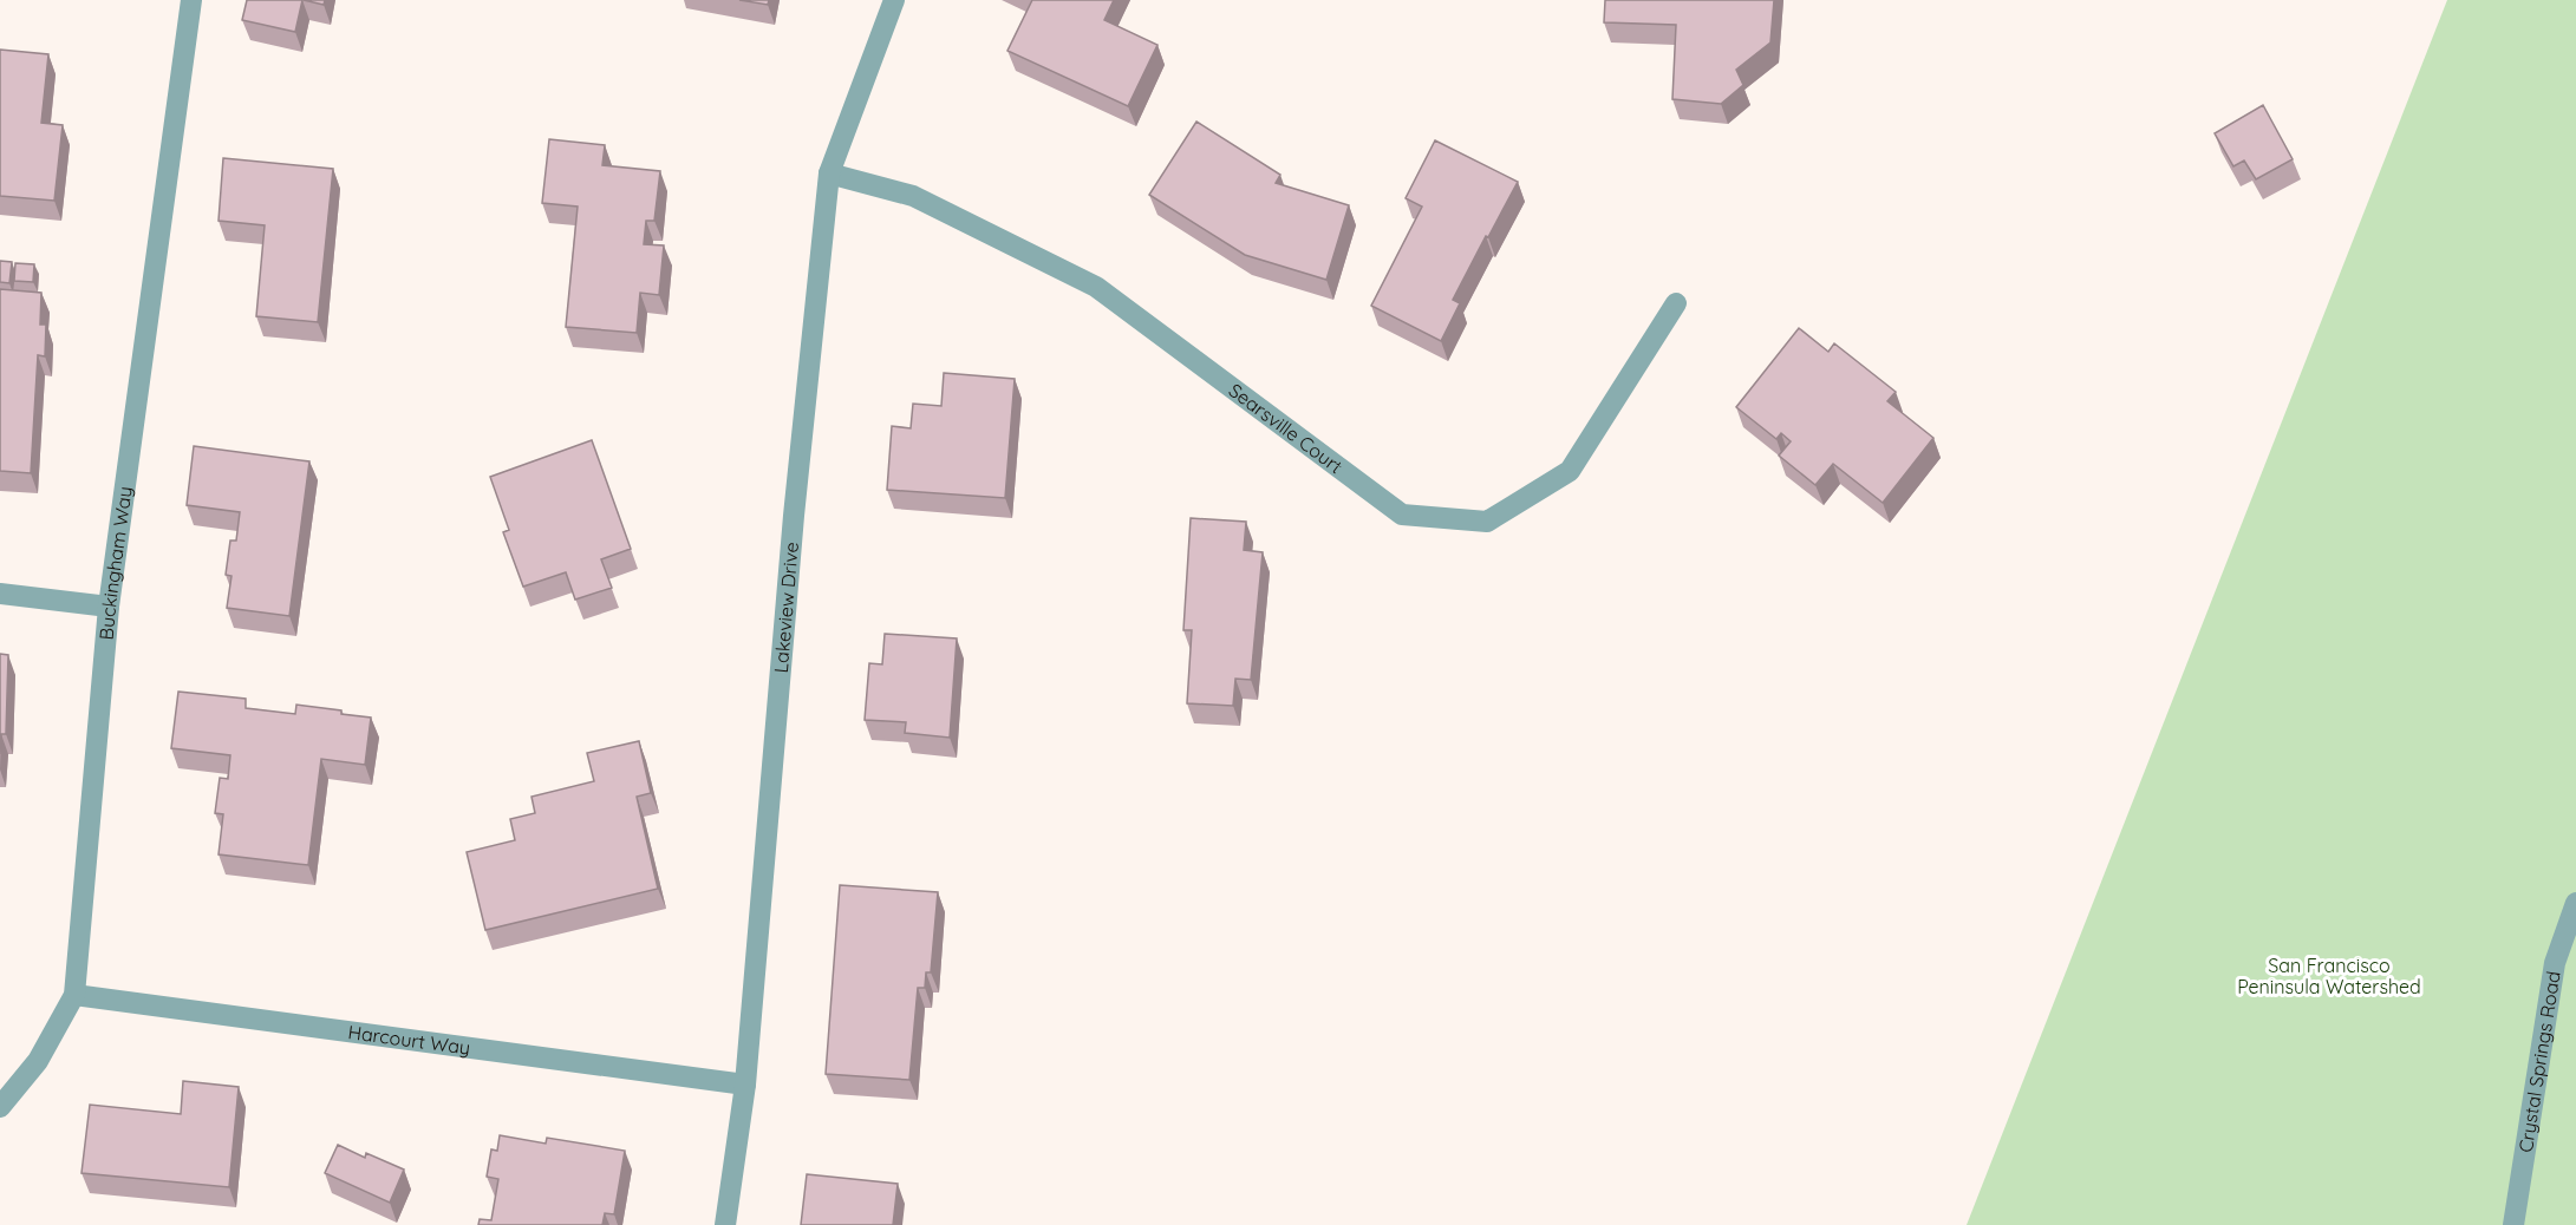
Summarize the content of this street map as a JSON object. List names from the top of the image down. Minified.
{"streets":{"street":["Searsville Court","Buckingham Way","Lakeview Drive","Harcourt Way","Crystal Springs Road"]},"crossings":[["Searsville Court","Lakeview Drive"],["Buckingham Way","Harcourt Way"],["Lakeview Drive","Harcourt Way"]],"parks":["San Francisco Peninsula Watershed"]}
